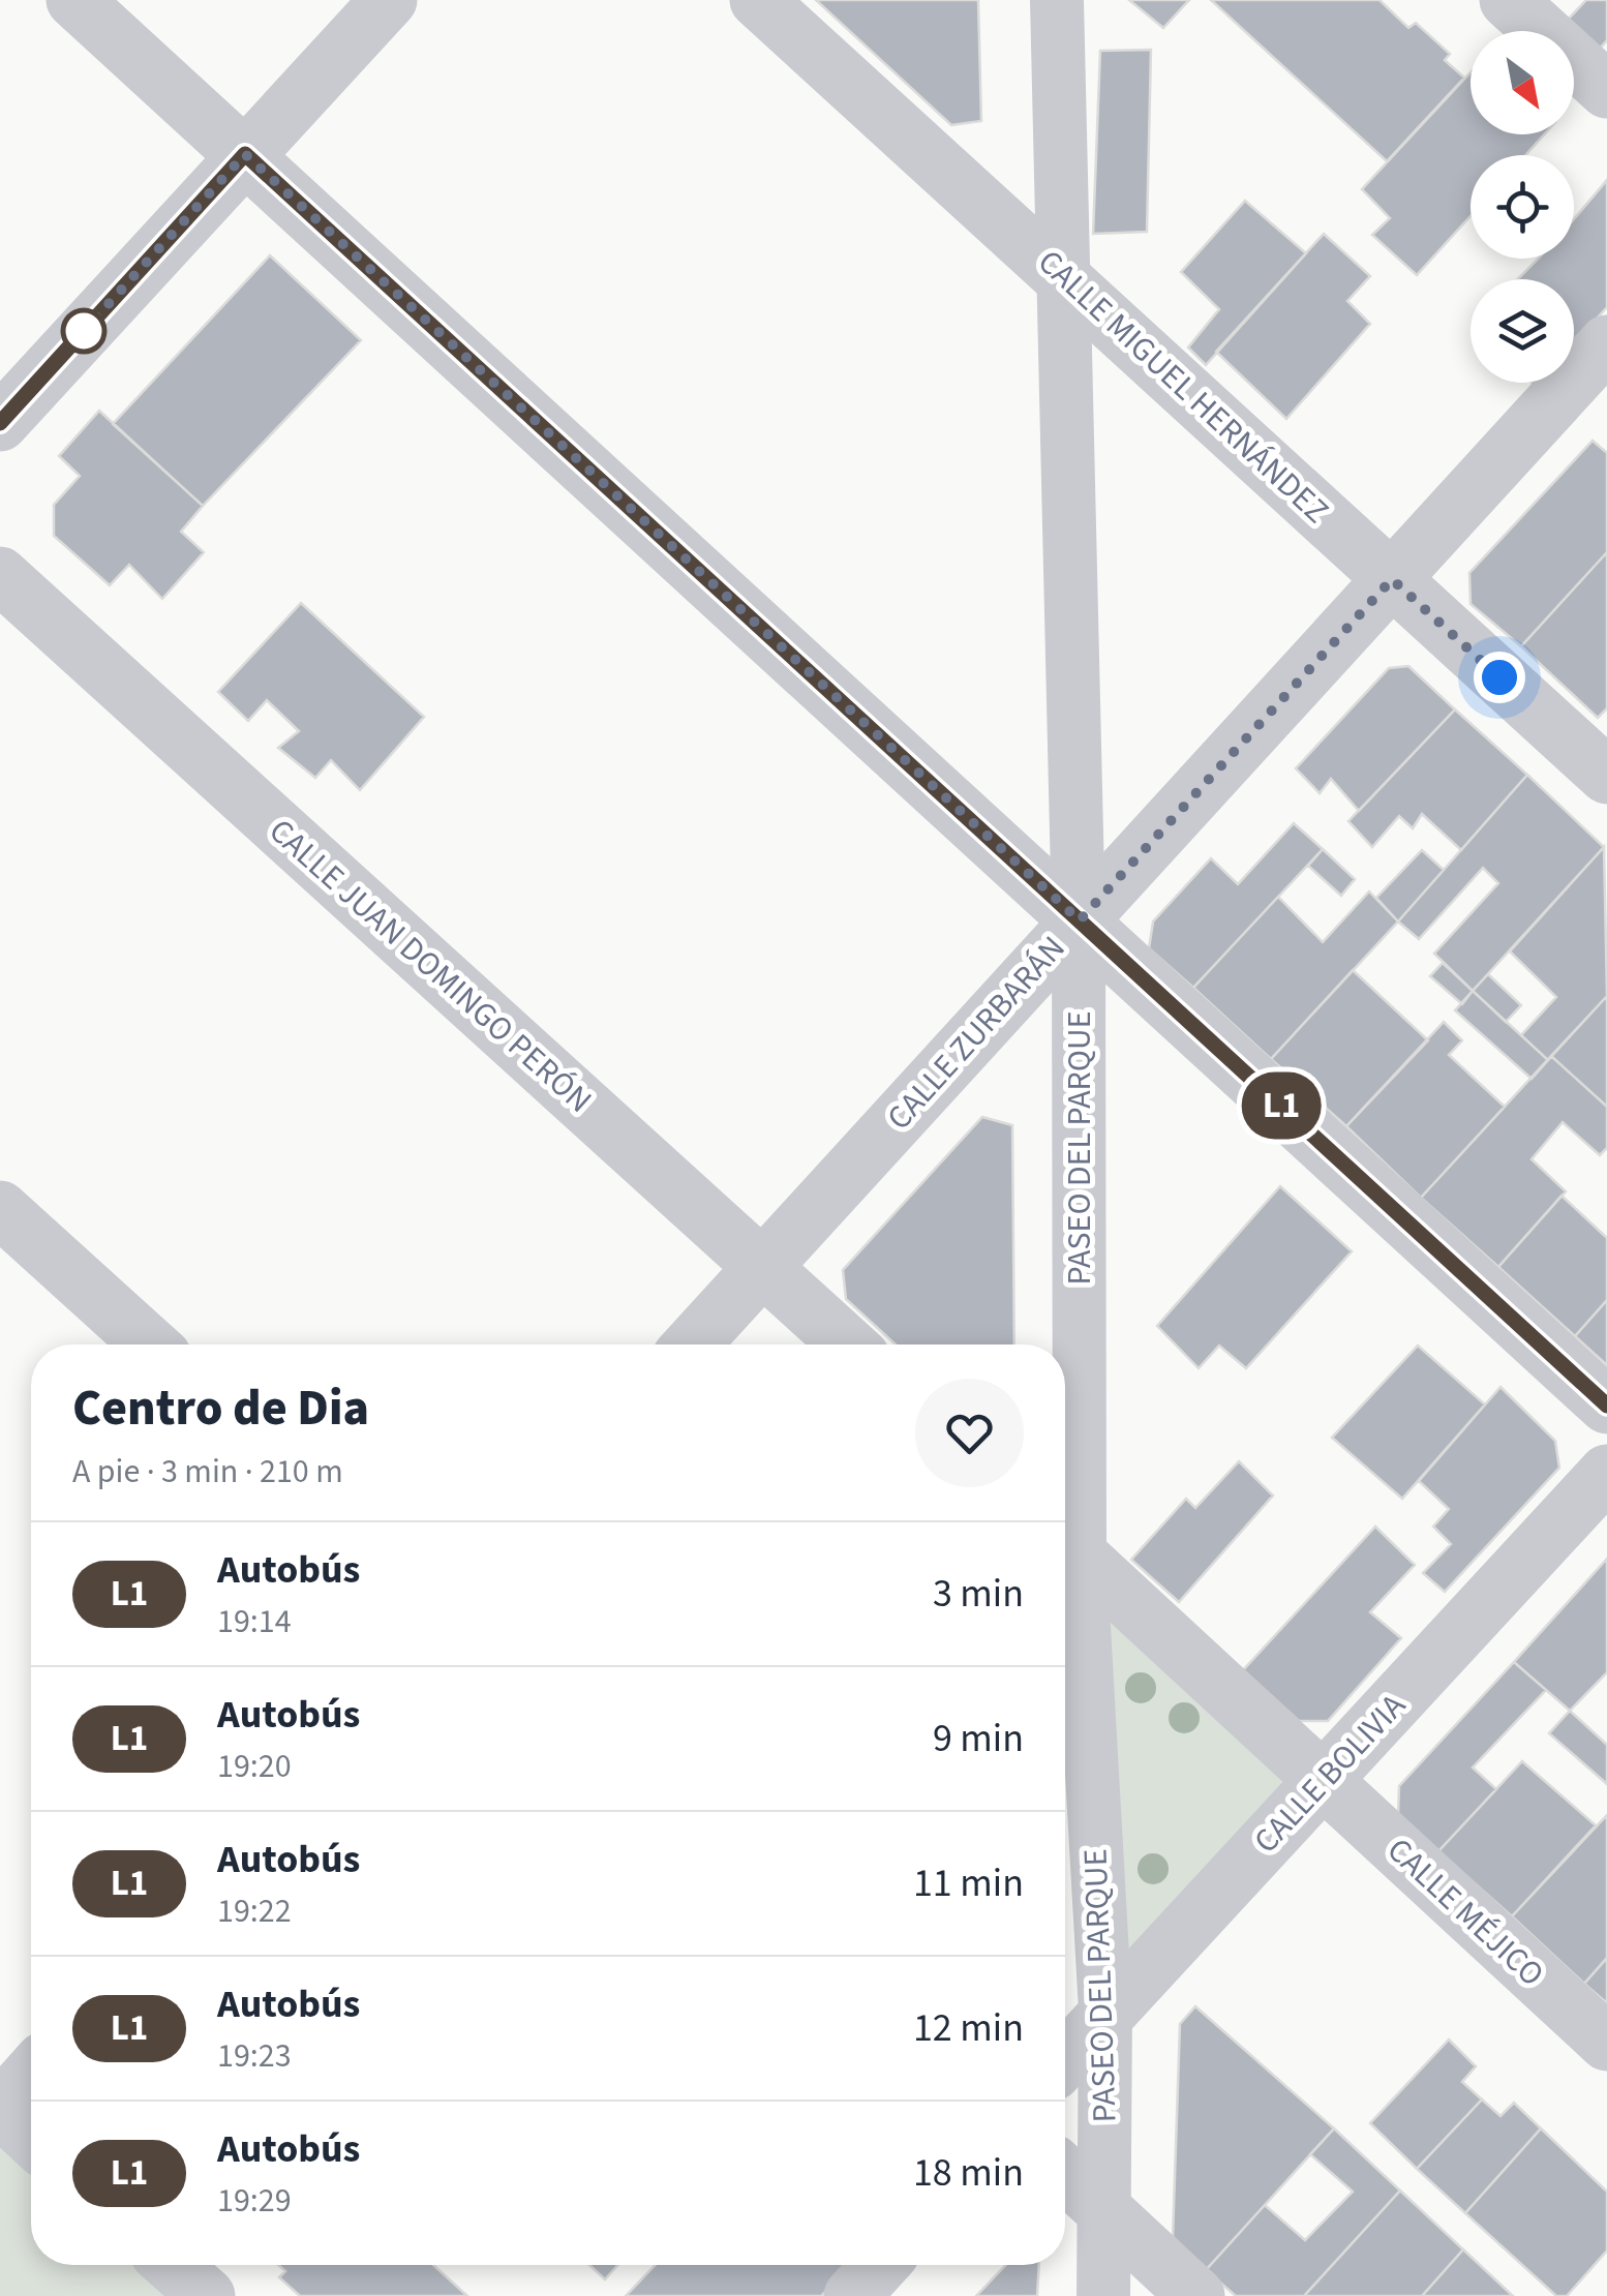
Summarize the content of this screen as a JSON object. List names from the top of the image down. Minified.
{"streets":{"street":["CALLE MIGUEL HERNÁNDEZ","CALLE JUAN DOMINGO PERÓN","CALLE ZURBARÁN","PASEO DEL PARQUE","CALLE BOLIVIA","CALLE MÉJICO"]},"crossings":[["CALLE MIGUEL HERNÁNDEZ","CALLE ZURBARÁN"],["CALLE MIGUEL HERNÁNDEZ","PASEO DEL PARQUE"],["CALLE JUAN DOMINGO PERÓN","CALLE ZURBARÁN"],["CALLE ZURBARÁN","PASEO DEL PARQUE"],["PASEO DEL PARQUE","CALLE BOLIVIA"],["CALLE BOLIVIA","CALLE MÉJICO"]],"lines":["bus line L1"],"north":"bottom right","page":{"on_map":"L1","heading":["Centro de Dia","A pie · 3 min · 210 m"],"list":[{"mark":"L1","name":"Autobús","note":"19:14","value":"3 min"},{"mark":"L1","name":"Autobús","note":"19:20","value":"9 min"},{"mark":"L1","name":"Autobús","note":"19:22","value":"11 min"},{"mark":"L1","name":"Autobús","note":"19:23","value":"12 min"},{"mark":"L1","name":"Autobús","note":"19:29","value":"18 min"}]}}
